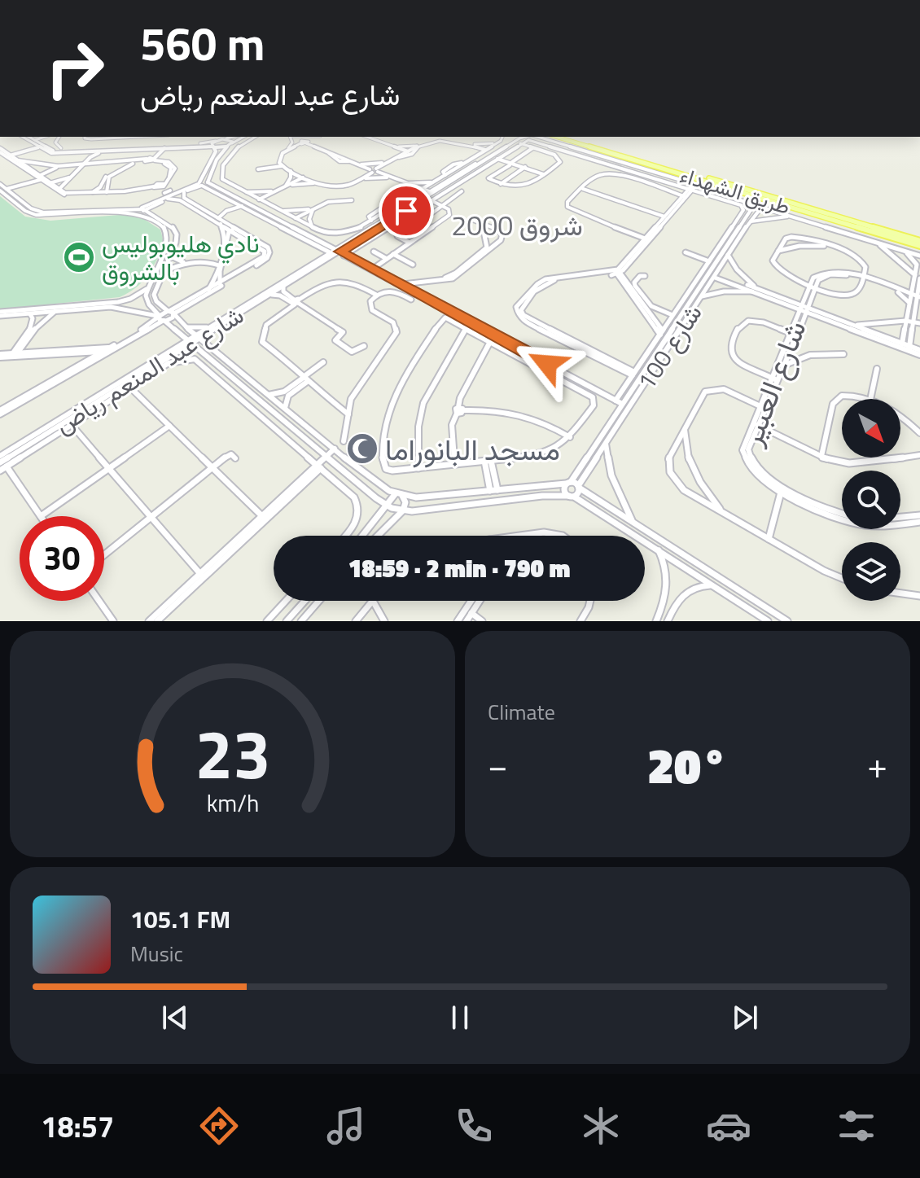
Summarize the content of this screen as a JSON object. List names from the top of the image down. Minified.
{"streets":{"main road":["طريق الشهداء"],"street":["شارع 100","شارع عبد المنعم رياض","شارع العبير"]},"crossings":[["طريق الشهداء","شارع 100"]],"districts":["شروق 2000"],"places":{"sports":["نادي هليوبوليس بالشروق"],"mosque":["مسجد البانوراما"]},"north":"bottom right","page":{"turn":["560 m","شارع عبد المنعم رياض"],"limit":"30","trip":"18:59 · 2 min · 790 m","tile":"Climate","heat":["−","20°","+"],"song":["105.1 FM","Music"],"tabs":"18:57","gauge":["23","km/h"]}}
